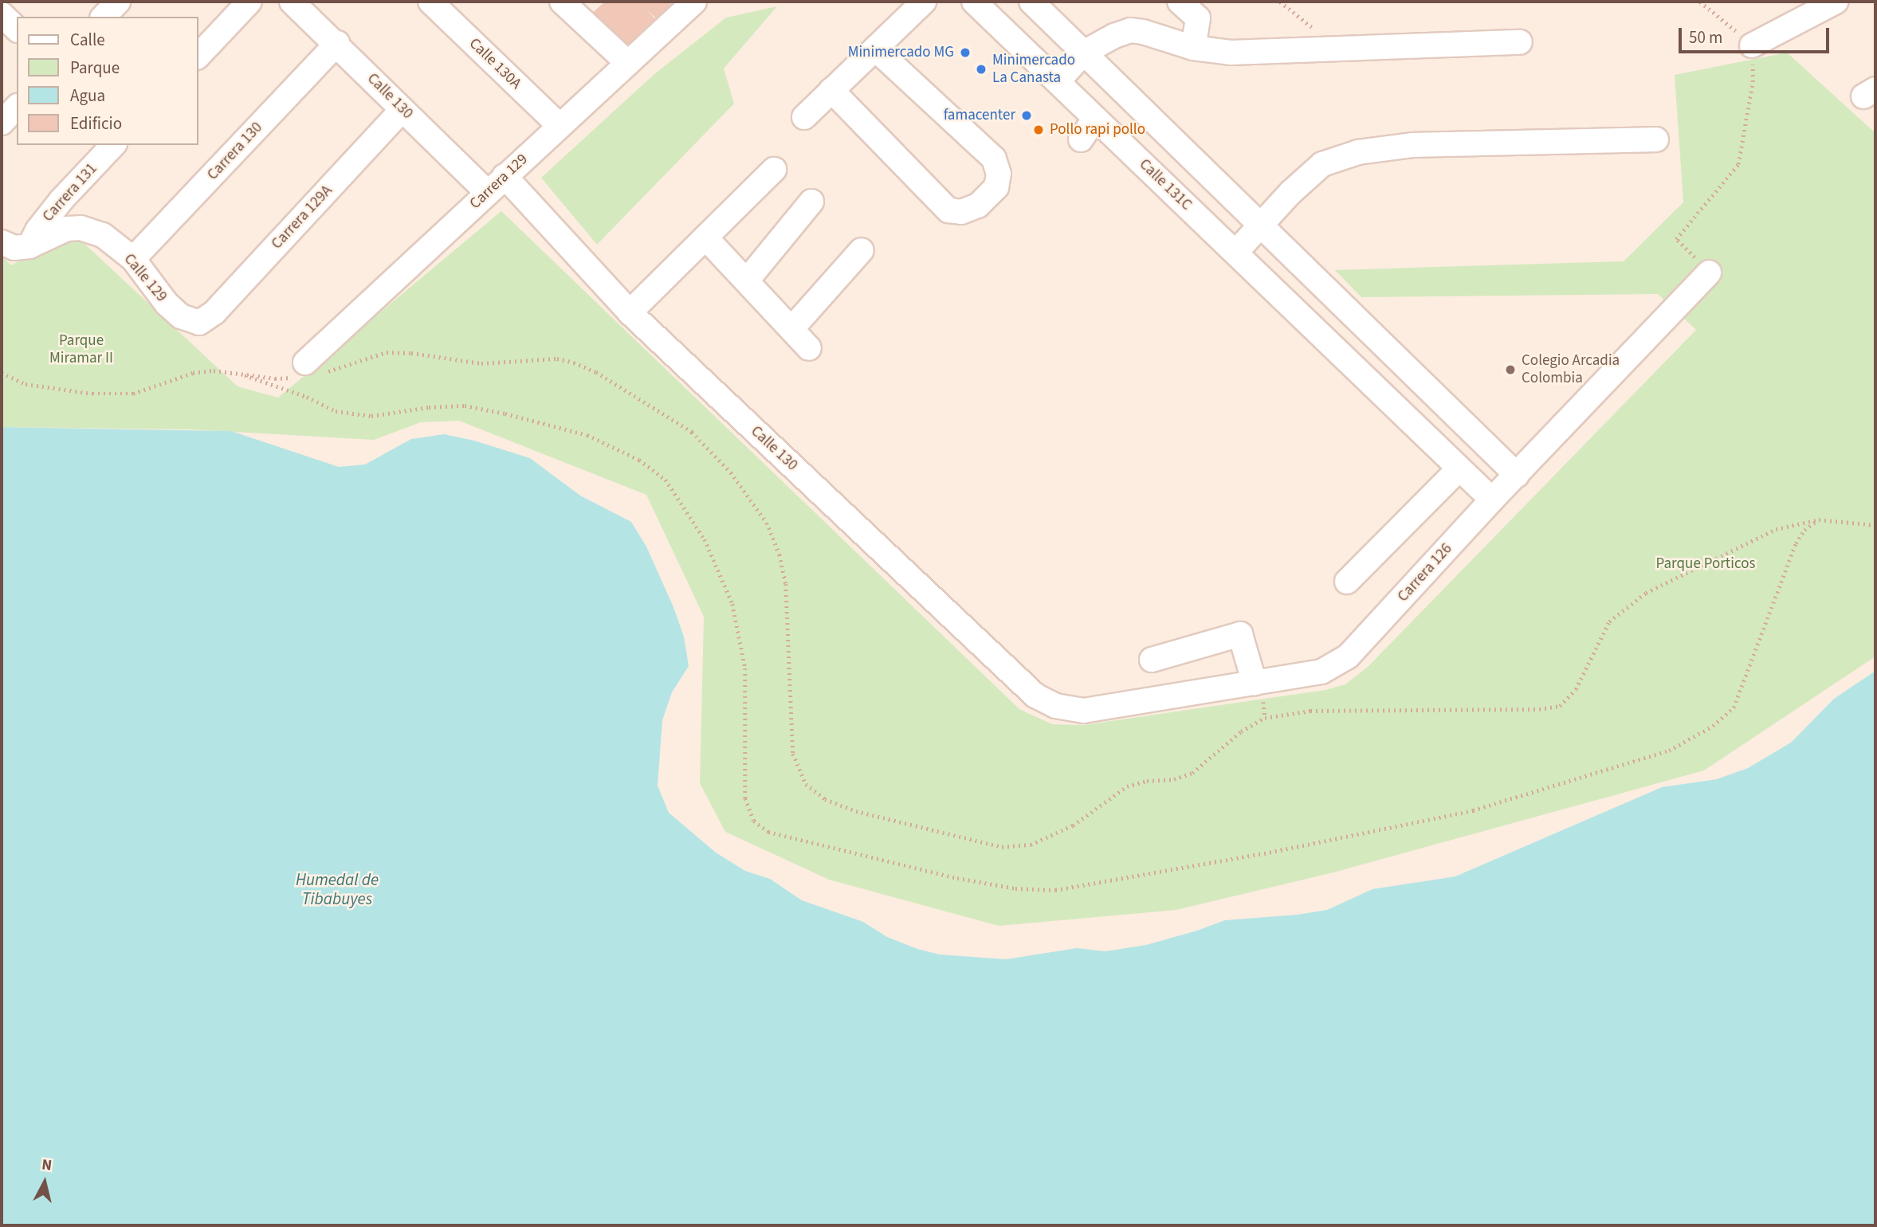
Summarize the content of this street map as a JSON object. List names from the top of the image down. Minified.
{"streets":{"street":["Calle 130A","Calle 130","Carrera 130","Carrera 129","Calle 131C","Carrera 131","Carrera 129A","Calle 129","Carrera 126"]},"crossings":[["Calle 130A","Carrera 129"],["Calle 130","Carrera 130"],["Calle 130","Carrera 129"],["Calle 130","Carrera 129A"],["Calle 130","Carrera 126"],["Carrera 130","Calle 129"],["Calle 131C","Carrera 126"],["Carrera 131","Calle 129"],["Carrera 129A","Calle 129"]],"water":["Humedal de Tibabuyes"],"parks":["Parque Miramar II","Parque Porticos"],"places":["Minimercado MG","Minimercado La Canasta","famacenter","Pollo rapi pollo","Colegio Arcadia Colombia"],"legend":["Calle","Parque","Agua","Edificio"],"scale_bar":"50 m","north":"top"}
